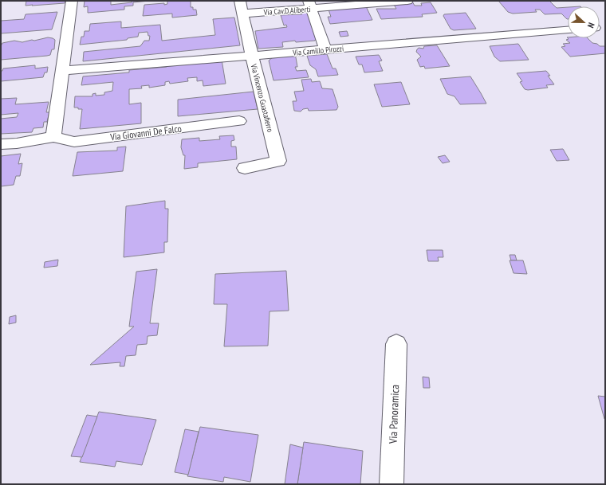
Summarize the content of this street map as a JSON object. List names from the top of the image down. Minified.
{"streets":{"street":["Via Cav.D.Aliberti","Via Camillo Pirozzi","Via Vincenzo Guastafierro","Via Giovanni De Falco","Via Panoramica"]},"crossings":[["Via Cav.D.Aliberti","Via Vincenzo Guastafierro"],["Via Camillo Pirozzi","Via Vincenzo Guastafierro"]],"north":"right"}
